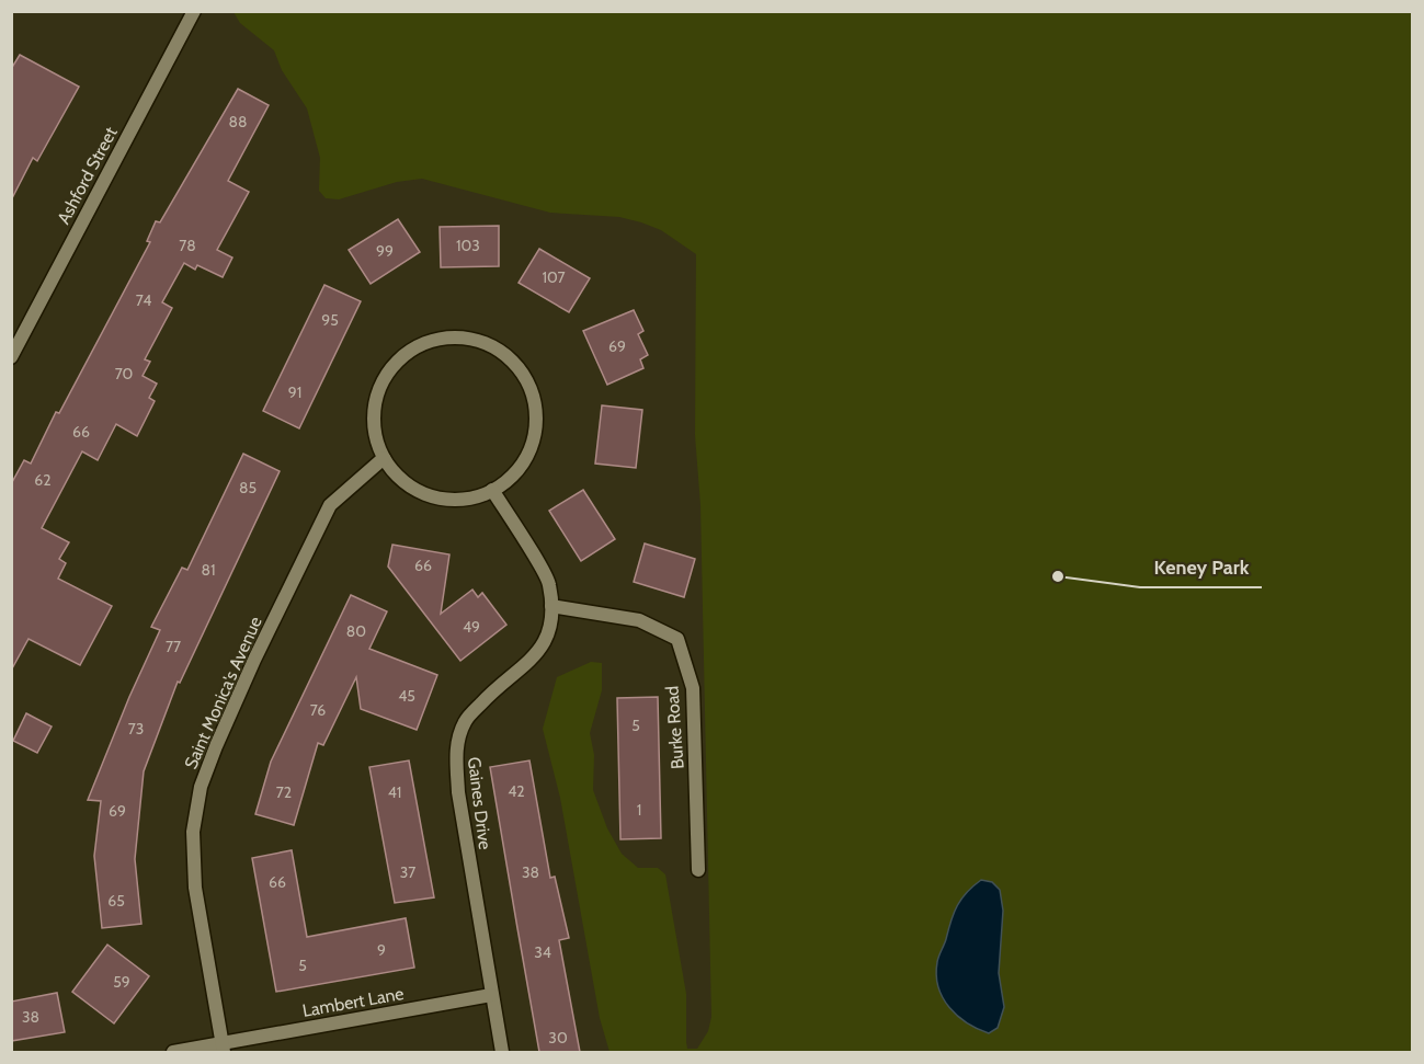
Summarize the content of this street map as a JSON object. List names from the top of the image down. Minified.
{"streets":{"street":["Ashford Street","Saint Monica's Avenue","Burke Road","Gaines Drive","Lambert Lane"]},"crossings":[["Saint Monica's Avenue","Gaines Drive"],["Saint Monica's Avenue","Lambert Lane"],["Burke Road","Gaines Drive"],["Gaines Drive","Lambert Lane"]],"places":["Keney Park"],"house_numbers":["88","78","103","99","107","74","95","69","70","91","66","62","85","66","81","49","80","77","45","76","5","73","42","72","41","1","69","37","38","66","65","9","34","5","59","38","30"]}
